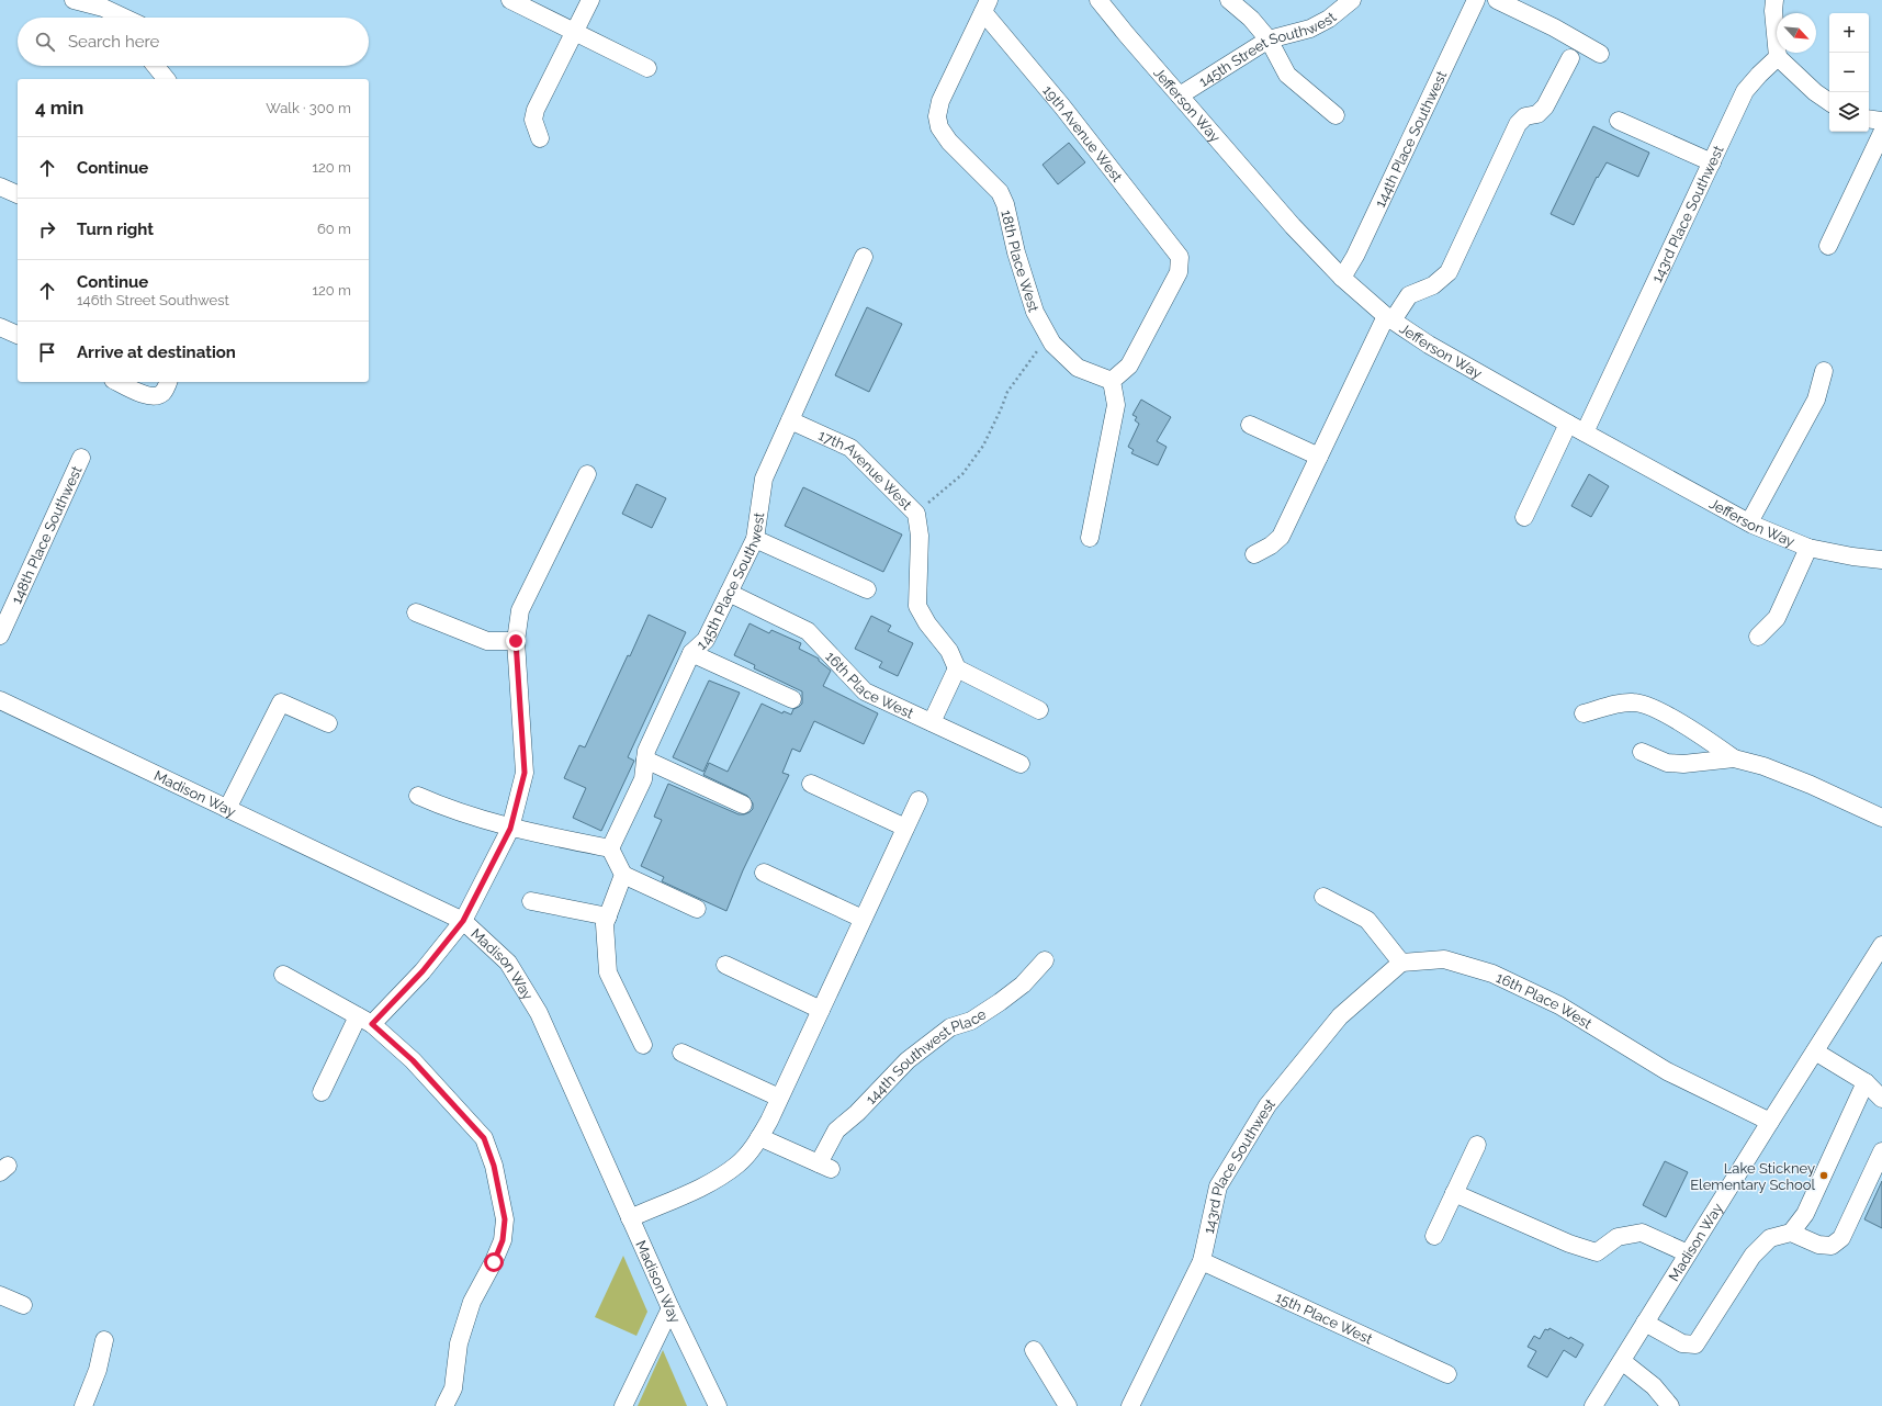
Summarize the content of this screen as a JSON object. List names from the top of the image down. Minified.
{"streets":{"street":["145th Street Southwest","Jefferson Way","19th Avenue West","144th Place Southwest","143rd Place Southwest","18th Place West","17th Avenue West","148th Place Southwest","145th Place Southwest","16th Place West","Madison Way","144th Southwest Place","15th Place West"]},"crossings":[["145th Street Southwest","Jefferson Way"],["Jefferson Way","144th Place Southwest"],["Jefferson Way","143rd Place Southwest"],["19th Avenue West","18th Place West"],["143rd Place Southwest","16th Place West"],["143rd Place Southwest","15th Place West"],["17th Avenue West","145th Place Southwest"],["145th Place Southwest","16th Place West"],["16th Place West","Madison Way"]],"places":["Lake Stickney Elementary School"],"north":"bottom right","page":{"map_buttons":["+","−"],"search":"Search here","heading":["4 min","Walk · 300 m"],"list":[["Continue","120 m"],["Turn right","60 m"],["Continue","146th Street Southwest","120 m"],"Arrive at destination"]}}
